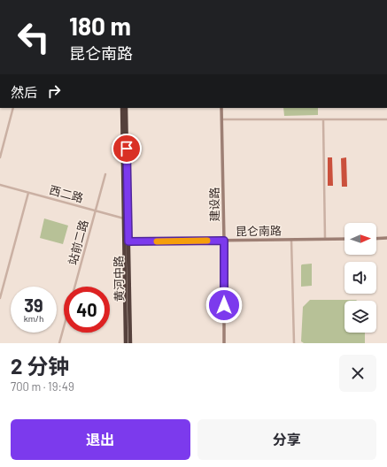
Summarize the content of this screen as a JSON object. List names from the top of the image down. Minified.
{"streets":{"highway":["黄河中路"],"main road":["建设路","昆仑南路"],"street":["西二路","站前二路"]},"crossings":[["西二路","站前二路"],["西二路","黄河中路"],["建设路","昆仑南路"],["昆仑南路","黄河中路"]],"north":"right","page":{"turn":["180 m","昆仑南路"],"then":"然后","speed":"39 km/h","limit":"40","heading":["2 分钟","700 m · 19:49"],"buttons":["退出","分享"]}}
